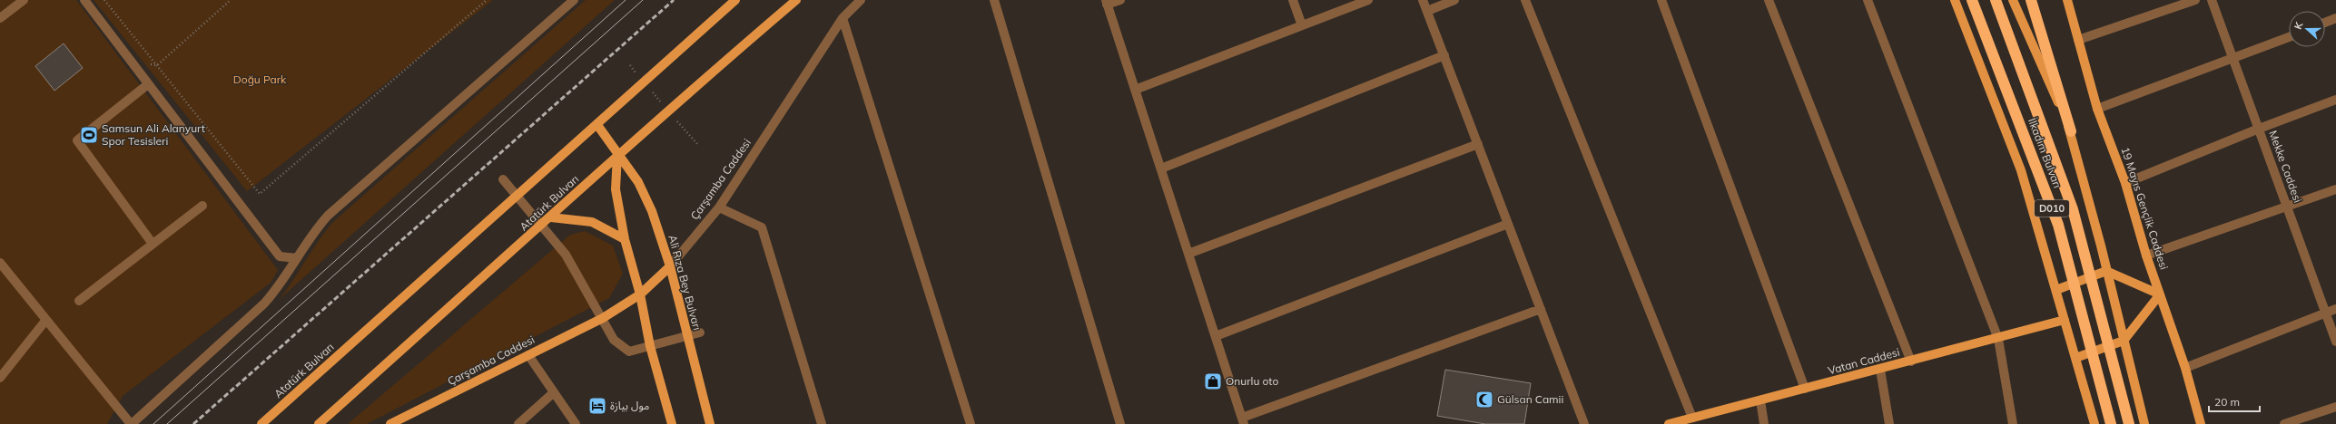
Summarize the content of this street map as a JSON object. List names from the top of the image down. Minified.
{"streets":{"highway":["İlkadım Bulvarı","D010"],"main road":["Çarşamba Caddesi","Atatürk Bulvarı","19 Mayıs Gençlik Caddesi","Ali Rıza Bey Bulvarı","Vatan Caddesi"],"street":["Mekke Caddesi"]},"crossings":[["Çarşamba Caddesi","Ali Rıza Bey Bulvarı"],["Atatürk Bulvarı","Ali Rıza Bey Bulvarı"]],"parks":["Doğu Park"],"places":{"sports":["Samsun Ali Alanyurt Spor Tesisleri"],"shop":["Onurlu oto"],"mosque":["Gülsan Camii"],"hotel":["مول بيازة"]},"scale_bar":"20 m","north":"left"}
